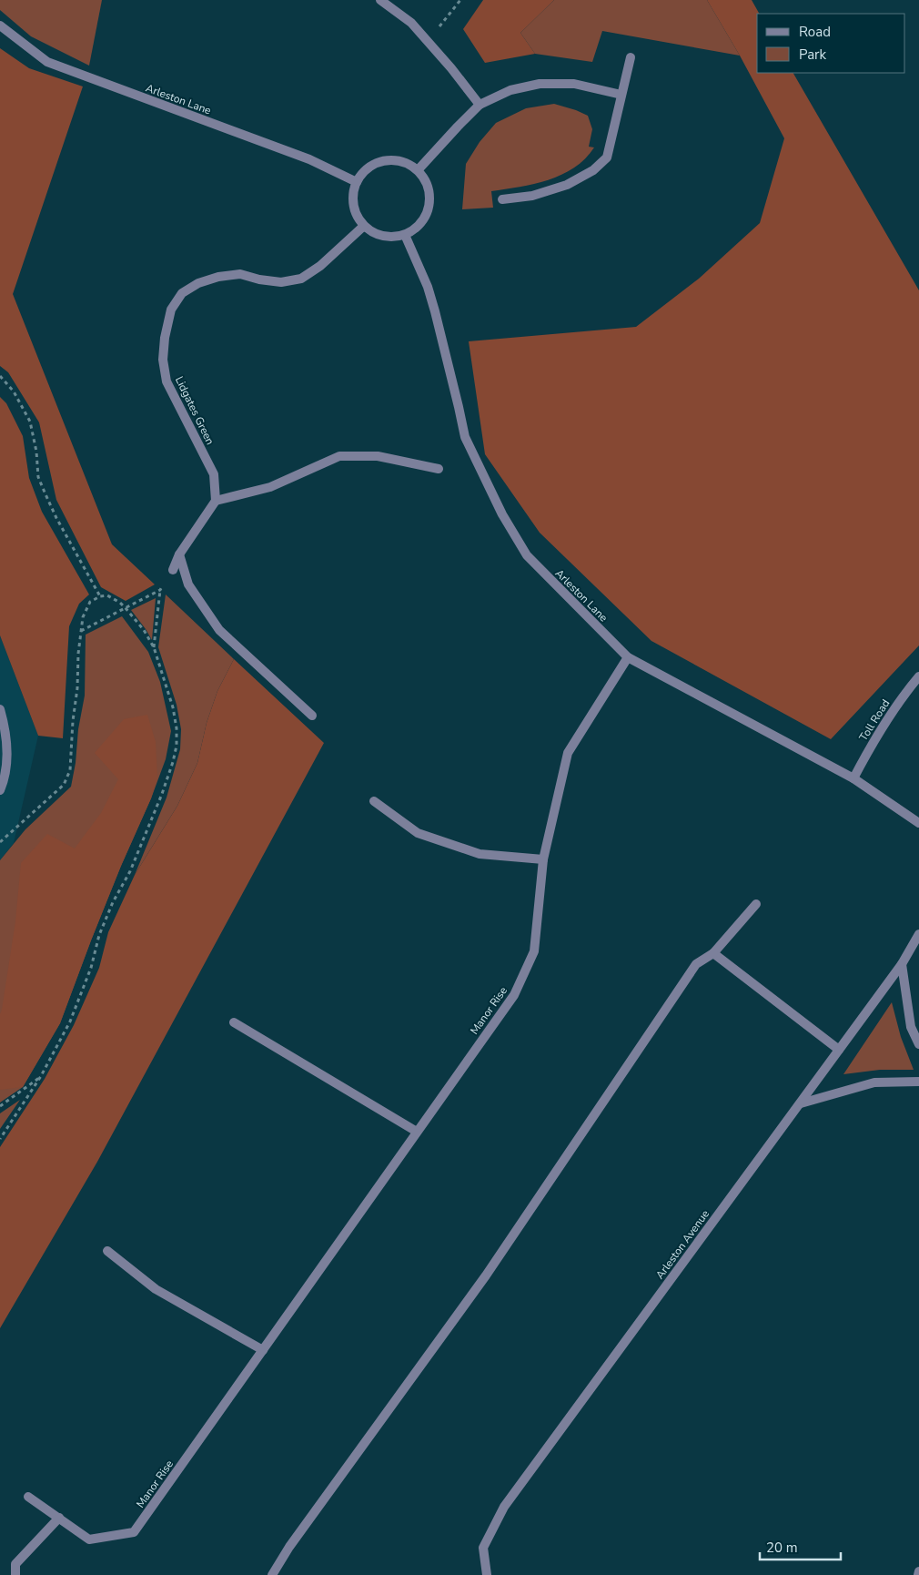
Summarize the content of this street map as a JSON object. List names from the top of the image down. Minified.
{"streets":{"street":["Arleston Lane","Lidgates Green","Toll Road","Manor Rise","Arleston Avenue"]},"crossings":[["Arleston Lane","Lidgates Green"],["Arleston Lane","Toll Road"],["Arleston Lane","Manor Rise"]],"legend":["Road","Park"],"scale_bar":"20 m"}
